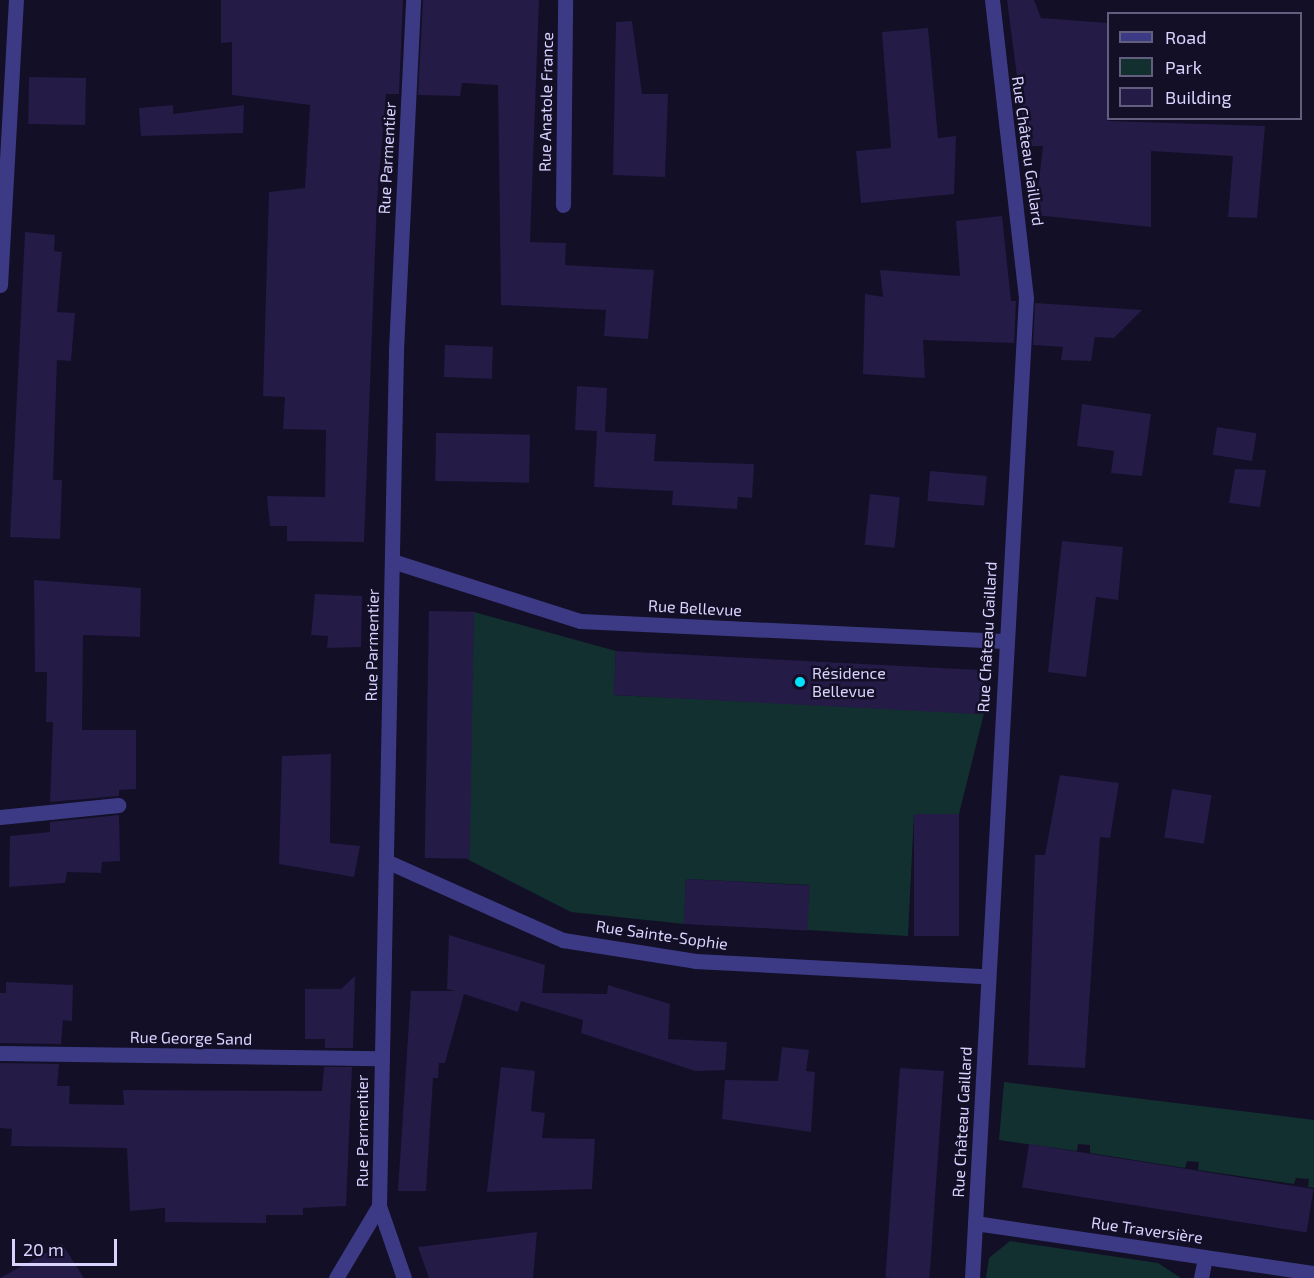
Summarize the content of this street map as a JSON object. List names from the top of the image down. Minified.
{"streets":{"street":["Rue Anatole France","Rue Château Gaillard","Rue Parmentier","Rue Bellevue","Rue Sainte-Sophie","Rue George Sand","Rue Traversière"]},"crossings":[["Rue Château Gaillard","Rue Bellevue"],["Rue Château Gaillard","Rue Sainte-Sophie"],["Rue Château Gaillard","Rue Traversière"],["Rue Parmentier","Rue Bellevue"],["Rue Parmentier","Rue Sainte-Sophie"],["Rue Parmentier","Rue George Sand"]],"places":["Résidence Bellevue"],"legend":["Road","Park","Building"],"scale_bar":"20 m"}
